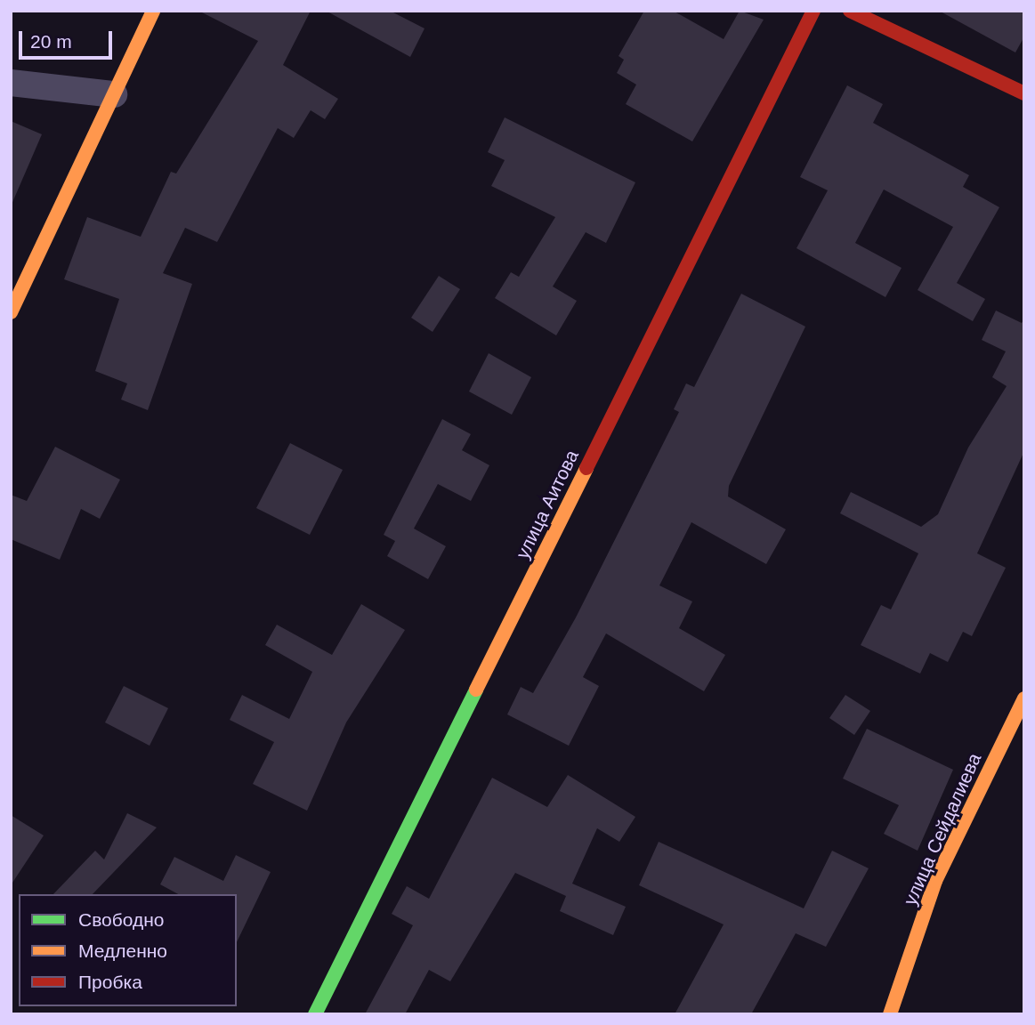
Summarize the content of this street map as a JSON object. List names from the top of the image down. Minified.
{"streets":{"street":["улица Аитова","улица Сейдалиева"]},"legend":["Свободно","Медленно","Пробка"],"scale_bar":"20 m"}
